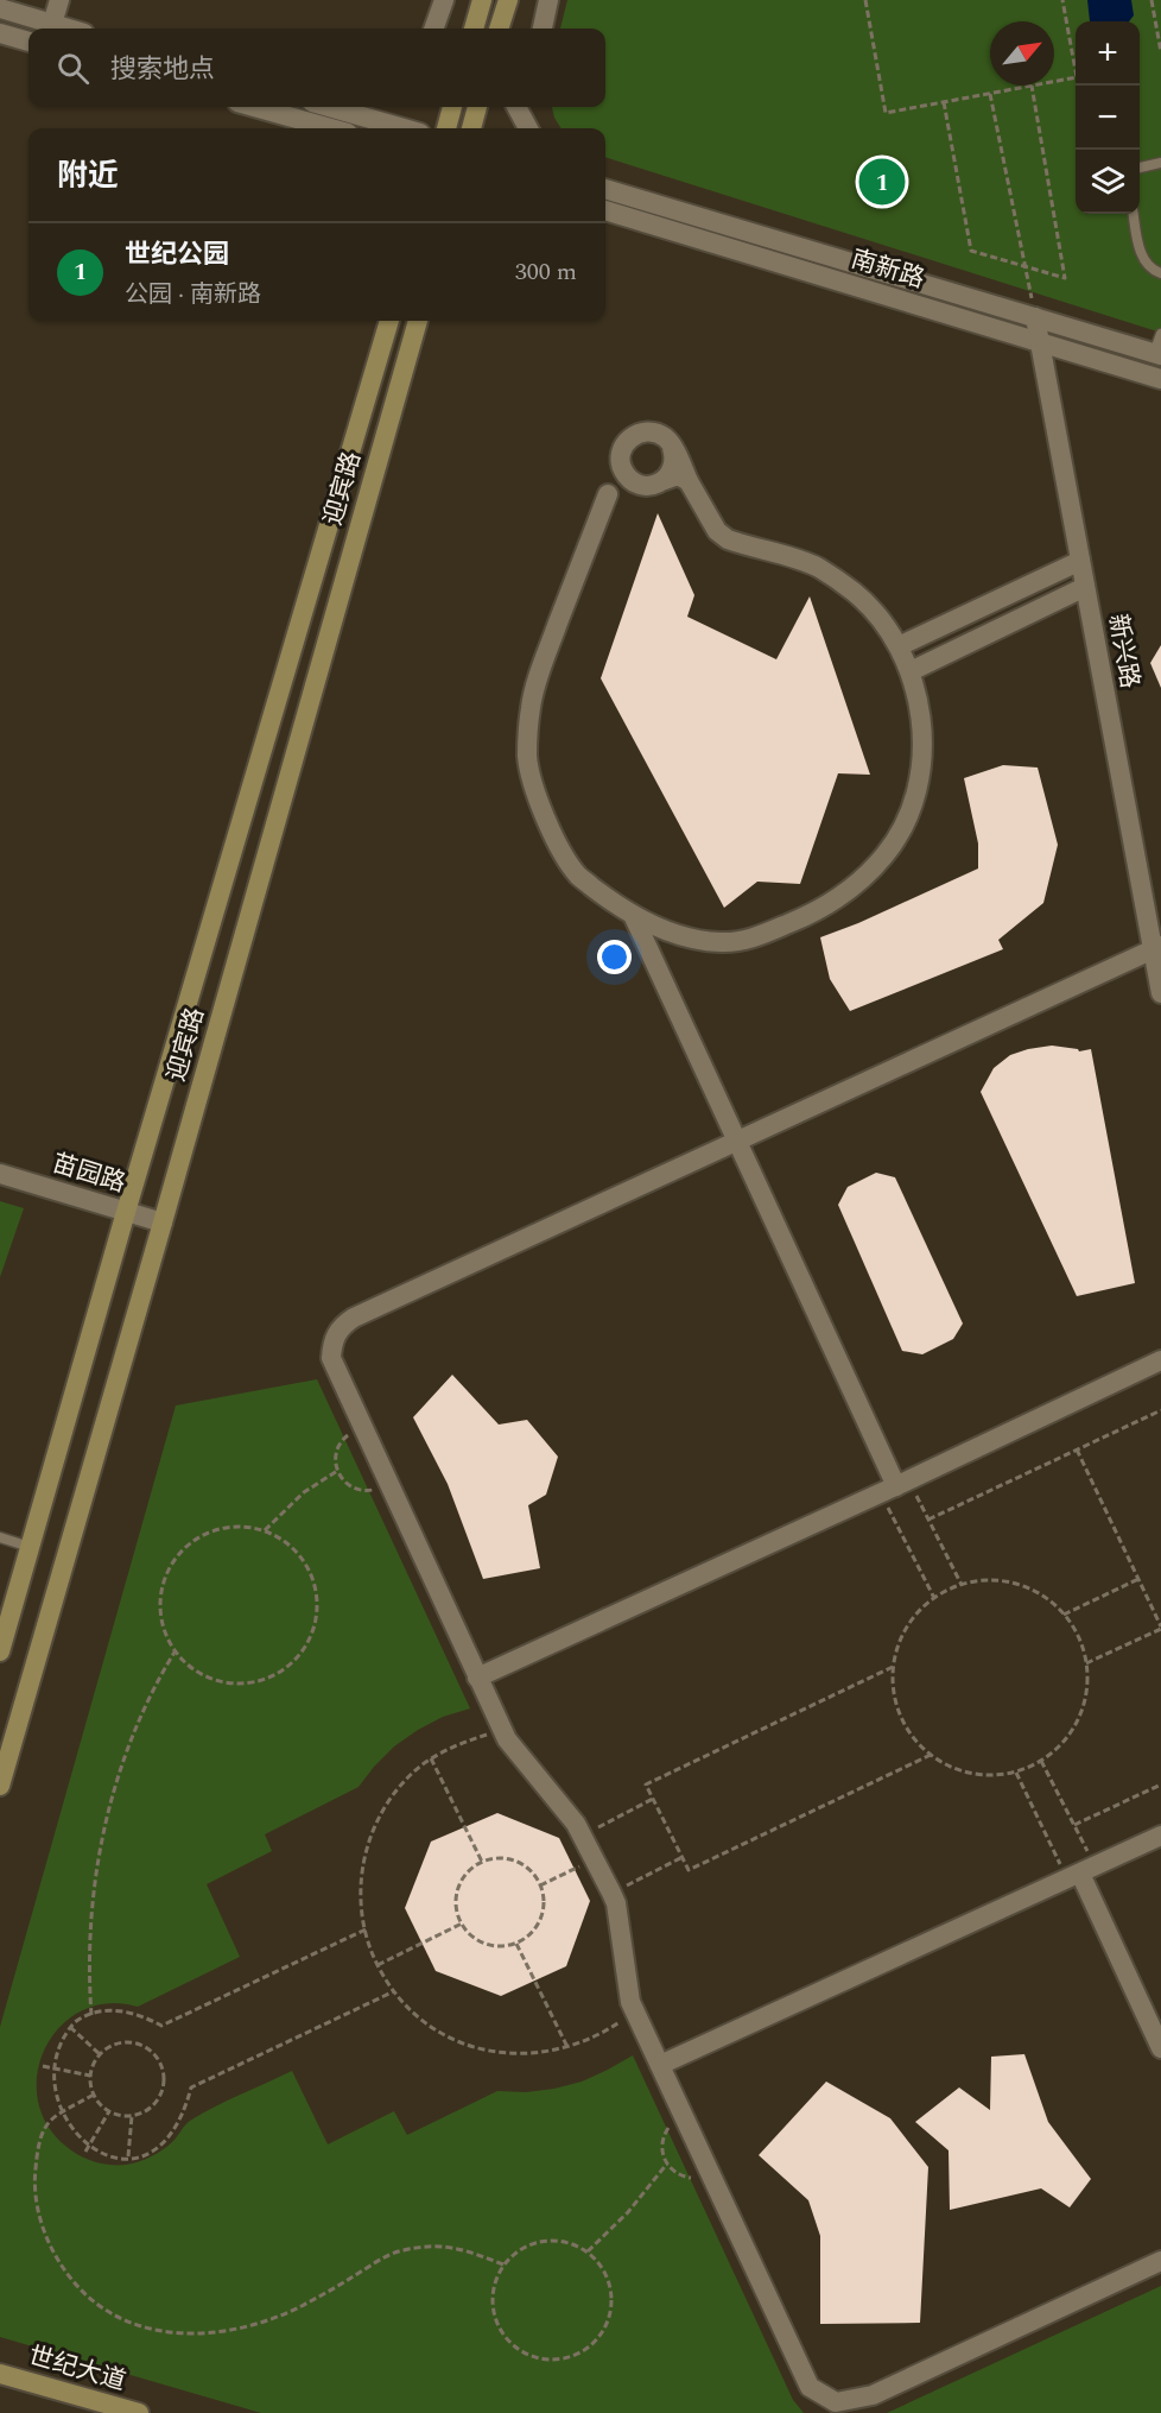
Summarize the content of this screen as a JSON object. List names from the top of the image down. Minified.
{"streets":{"main road":["迎宾路","世纪大道"],"street":["南新路","新兴路","苗园路"]},"crossings":[["南新路","新兴路"],["迎宾路","苗园路"]],"north":"top right","page":{"map_buttons":["+","−"],"search":"搜索地点","heading":"附近","pins":"1","list":[{"mark":"1","name":"世纪公园","note":"公园 · 南新路","value":"300 m"}]}}
